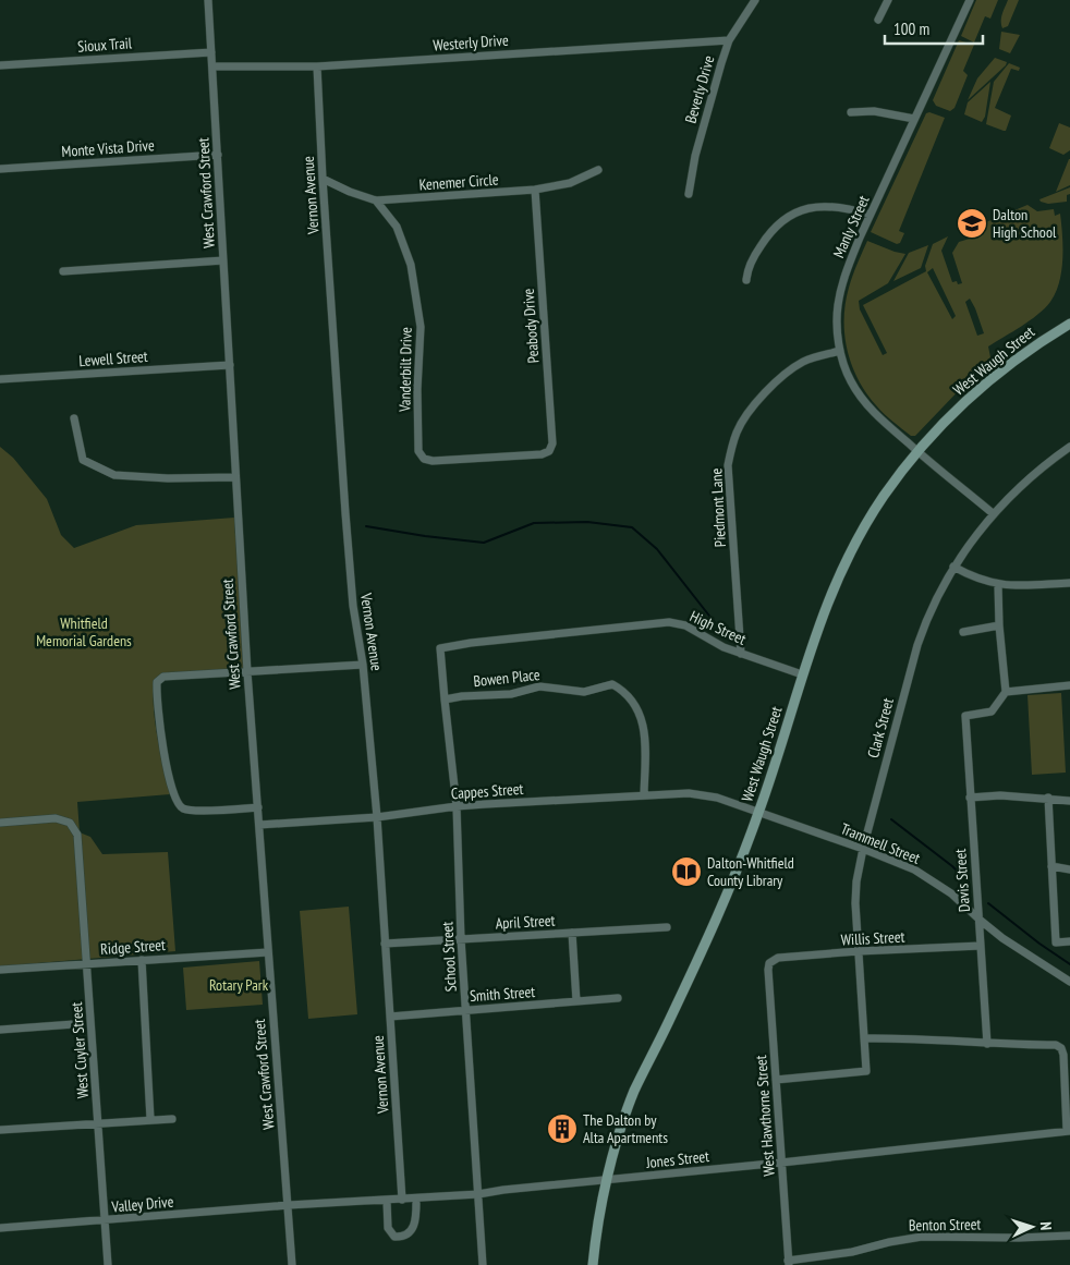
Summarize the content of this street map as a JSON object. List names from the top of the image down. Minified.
{"streets":{"street":["Westerly Drive","Sioux Trail","Beverly Drive","Monte Vista Drive","Kenemer Circle","West Crawford Street","Vernon Avenue","Manly Street","Peabody Drive","Lewell Street","West Waugh Street","Vanderbilt Drive","Piedmont Lane","High Street","Bowen Place","Clark Street","Cappes Street","Trammell Street","Davis Street","April Street","Willis Street","Ridge Street","School Street","Smith Street","West Cuyler Street","West Hawthorne Street","Jones Street","Valley Drive","Benton Street"]},"crossings":[["Westerly Drive","Beverly Drive"],["Westerly Drive","West Crawford Street"],["Westerly Drive","Vernon Avenue"],["Sioux Trail","West Crawford Street"],["Monte Vista Drive","West Crawford Street"],["Kenemer Circle","Vernon Avenue"],["Kenemer Circle","Peabody Drive"],["Kenemer Circle","Vanderbilt Drive"],["West Crawford Street","Lewell Street"],["West Crawford Street","Cappes Street"],["West Crawford Street","Ridge Street"],["West Crawford Street","Jones Street"],["West Crawford Street","Valley Drive"],["Vernon Avenue","Cappes Street"],["Vernon Avenue","April Street"],["Vernon Avenue","Smith Street"],["Vernon Avenue","Jones Street"],["Manly Street","West Waugh Street"],["Manly Street","Piedmont Lane"],["Manly Street","Clark Street"],["Peabody Drive","Vanderbilt Drive"],["West Waugh Street","High Street"],["West Waugh Street","Trammell Street"],["West Waugh Street","Jones Street"],["Piedmont Lane","High Street"],["High Street","School Street"],["Bowen Place","Cappes Street"],["Bowen Place","School Street"],["Clark Street","Trammell Street"],["Clark Street","Willis Street"],["Clark Street","West Hawthorne Street"],["Cappes Street","Trammell Street"],["Cappes Street","School Street"],["Trammell Street","Davis Street"],["Davis Street","Willis Street"],["April Street","School Street"],["Willis Street","West Hawthorne Street"],["Ridge Street","West Cuyler Street"],["School Street","Smith Street"],["School Street","Jones Street"],["West Cuyler Street","Valley Drive"],["West Hawthorne Street","Jones Street"],["West Hawthorne Street","Benton Street"],["Jones Street","Valley Drive"]],"parks":["Whitfield Memorial Gardens","Rotary Park"],"places":{"school or university":["Dalton High School"],"library":["Dalton-Whitfield County Library"],"building":["The Dalton by Alta Apartments"]},"scale_bar":"100 m","north":"right"}
